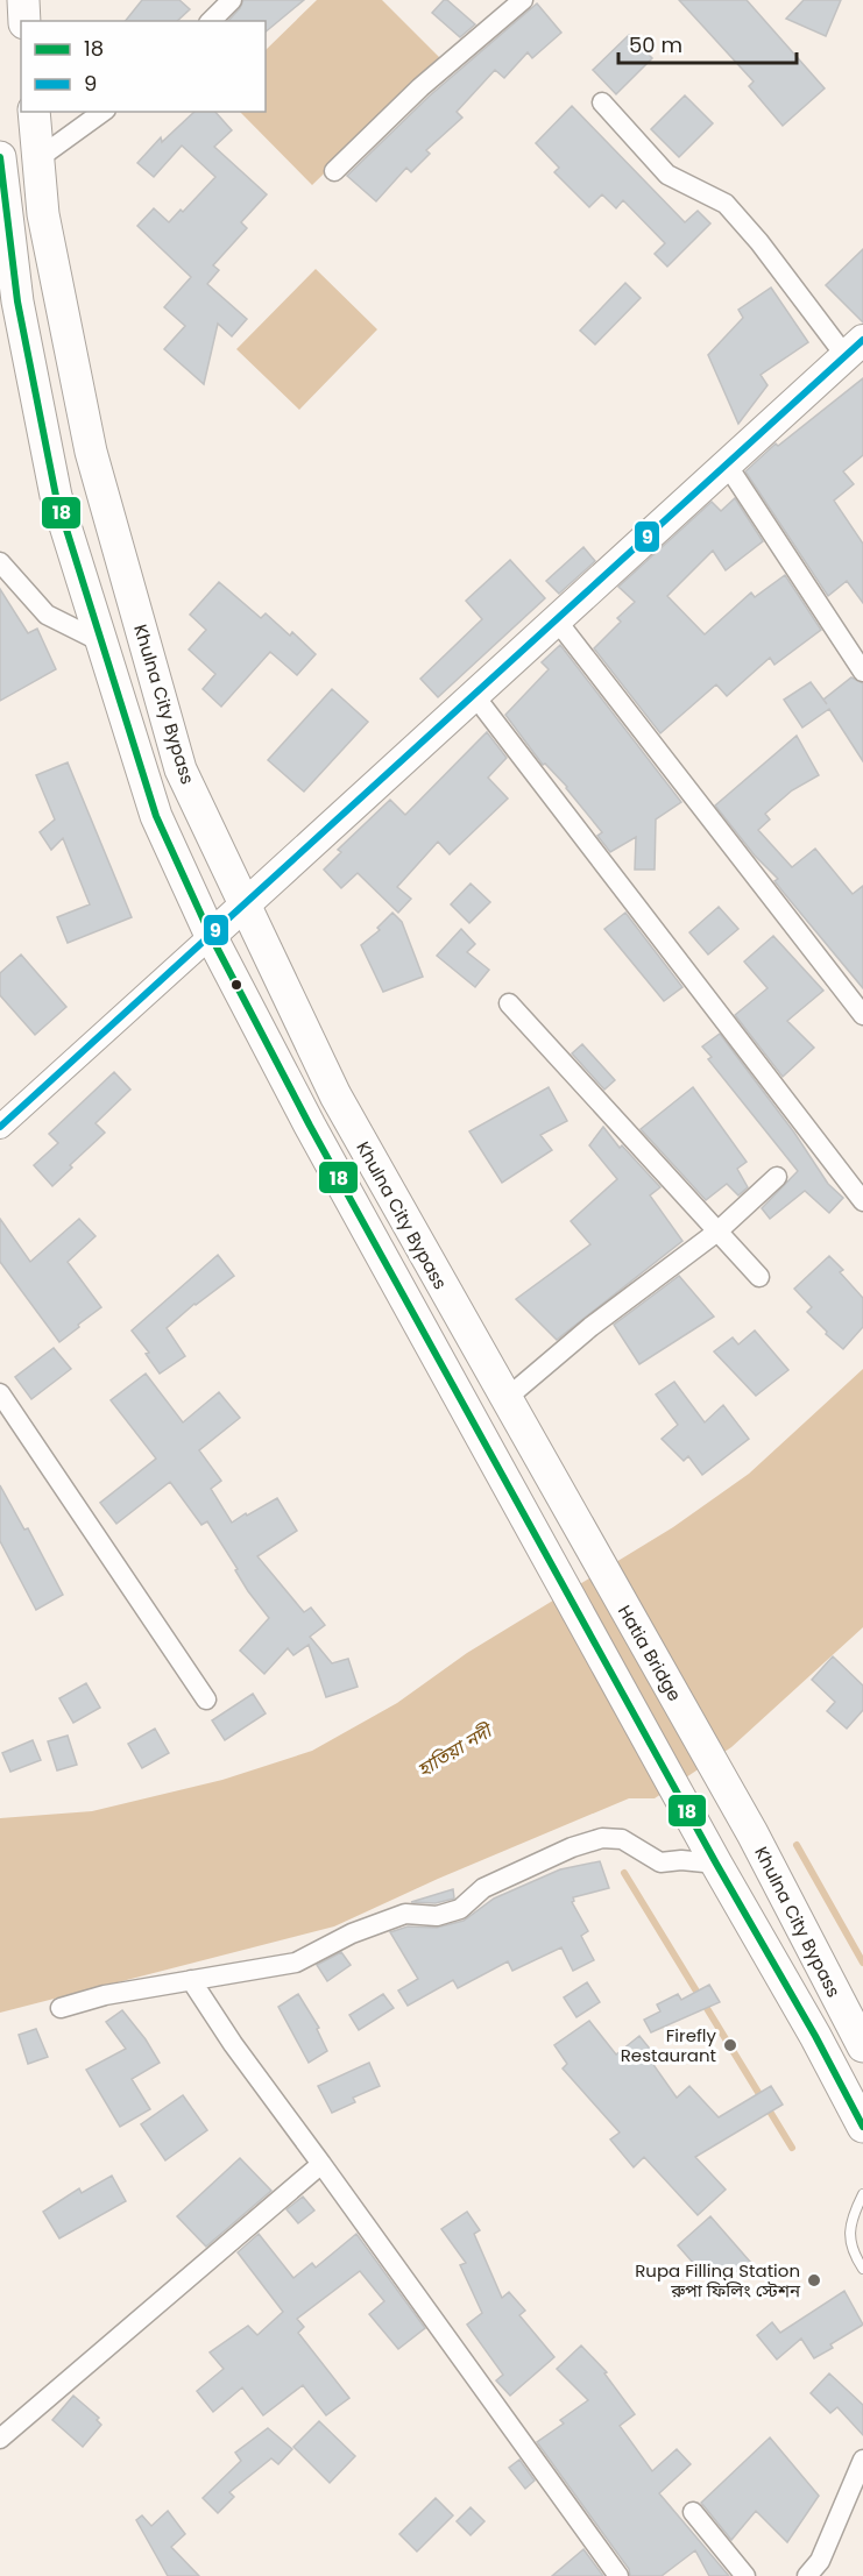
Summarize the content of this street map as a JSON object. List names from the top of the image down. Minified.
{"streets":{"highway":["Khulna City Bypass","Hatia Bridge"]},"crossings":[["Khulna City Bypass","Hatia Bridge"]],"water":["হাতিয়া নদী"],"places":["Firefly Restaurant","Rupa Filling Station রুপা ফিলিং স্টেশন"],"lines":["transit line 18","transit line 9"],"legend":["18","9"],"scale_bar":"50 m"}
